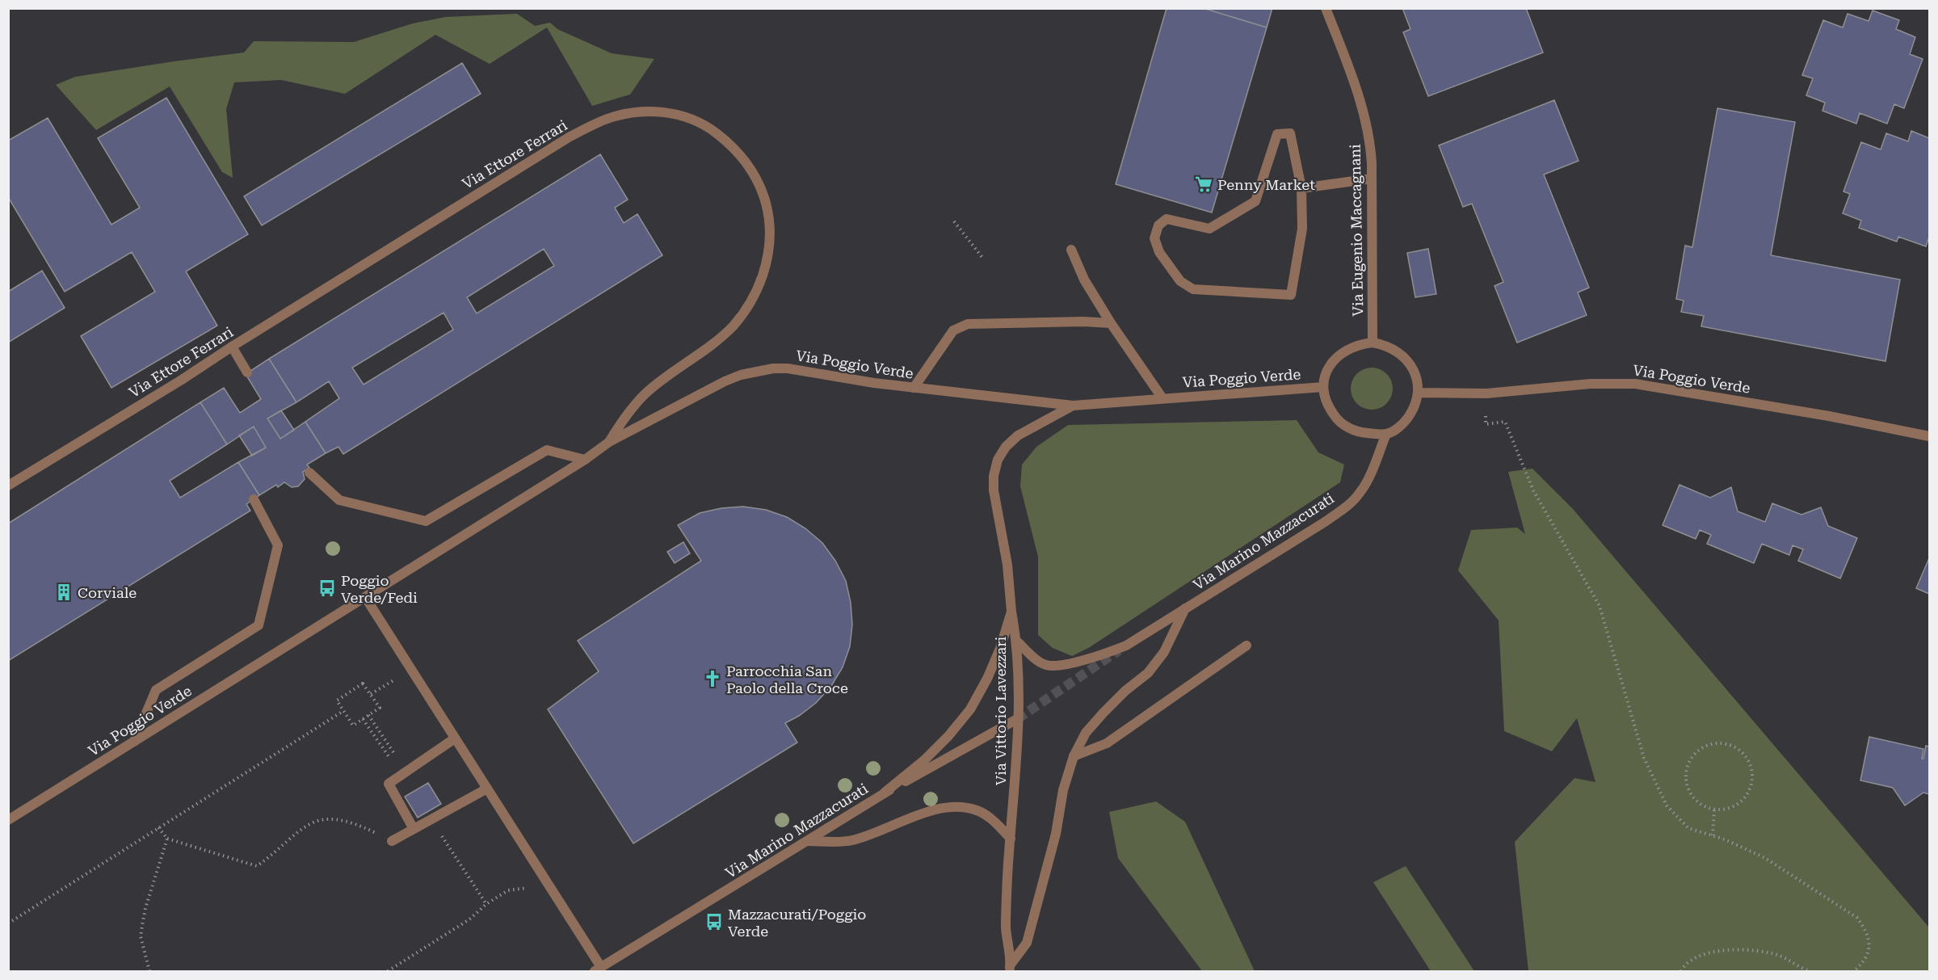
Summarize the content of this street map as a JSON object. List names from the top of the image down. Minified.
{"streets":{"street":["Via Ettore Ferrari","Via Eugenio Maccagnani","Via Poggio Verde","Via Marino Mazzacurati","Via Vittorio Lavezzari"]},"crossings":[["Via Ettore Ferrari","Via Poggio Verde"],["Via Eugenio Maccagnani","Via Poggio Verde"],["Via Eugenio Maccagnani","Via Marino Mazzacurati"],["Via Poggio Verde","Via Marino Mazzacurati"],["Via Poggio Verde","Via Vittorio Lavezzari"],["Via Marino Mazzacurati","Via Vittorio Lavezzari"]],"places":{"supermarket":["Penny Market"],"bus stop":["Poggio Verde/Fedi","Mazzacurati/Poggio Verde"],"building":["Corviale"],"church":["Parrocchia San Paolo della Croce"]}}
